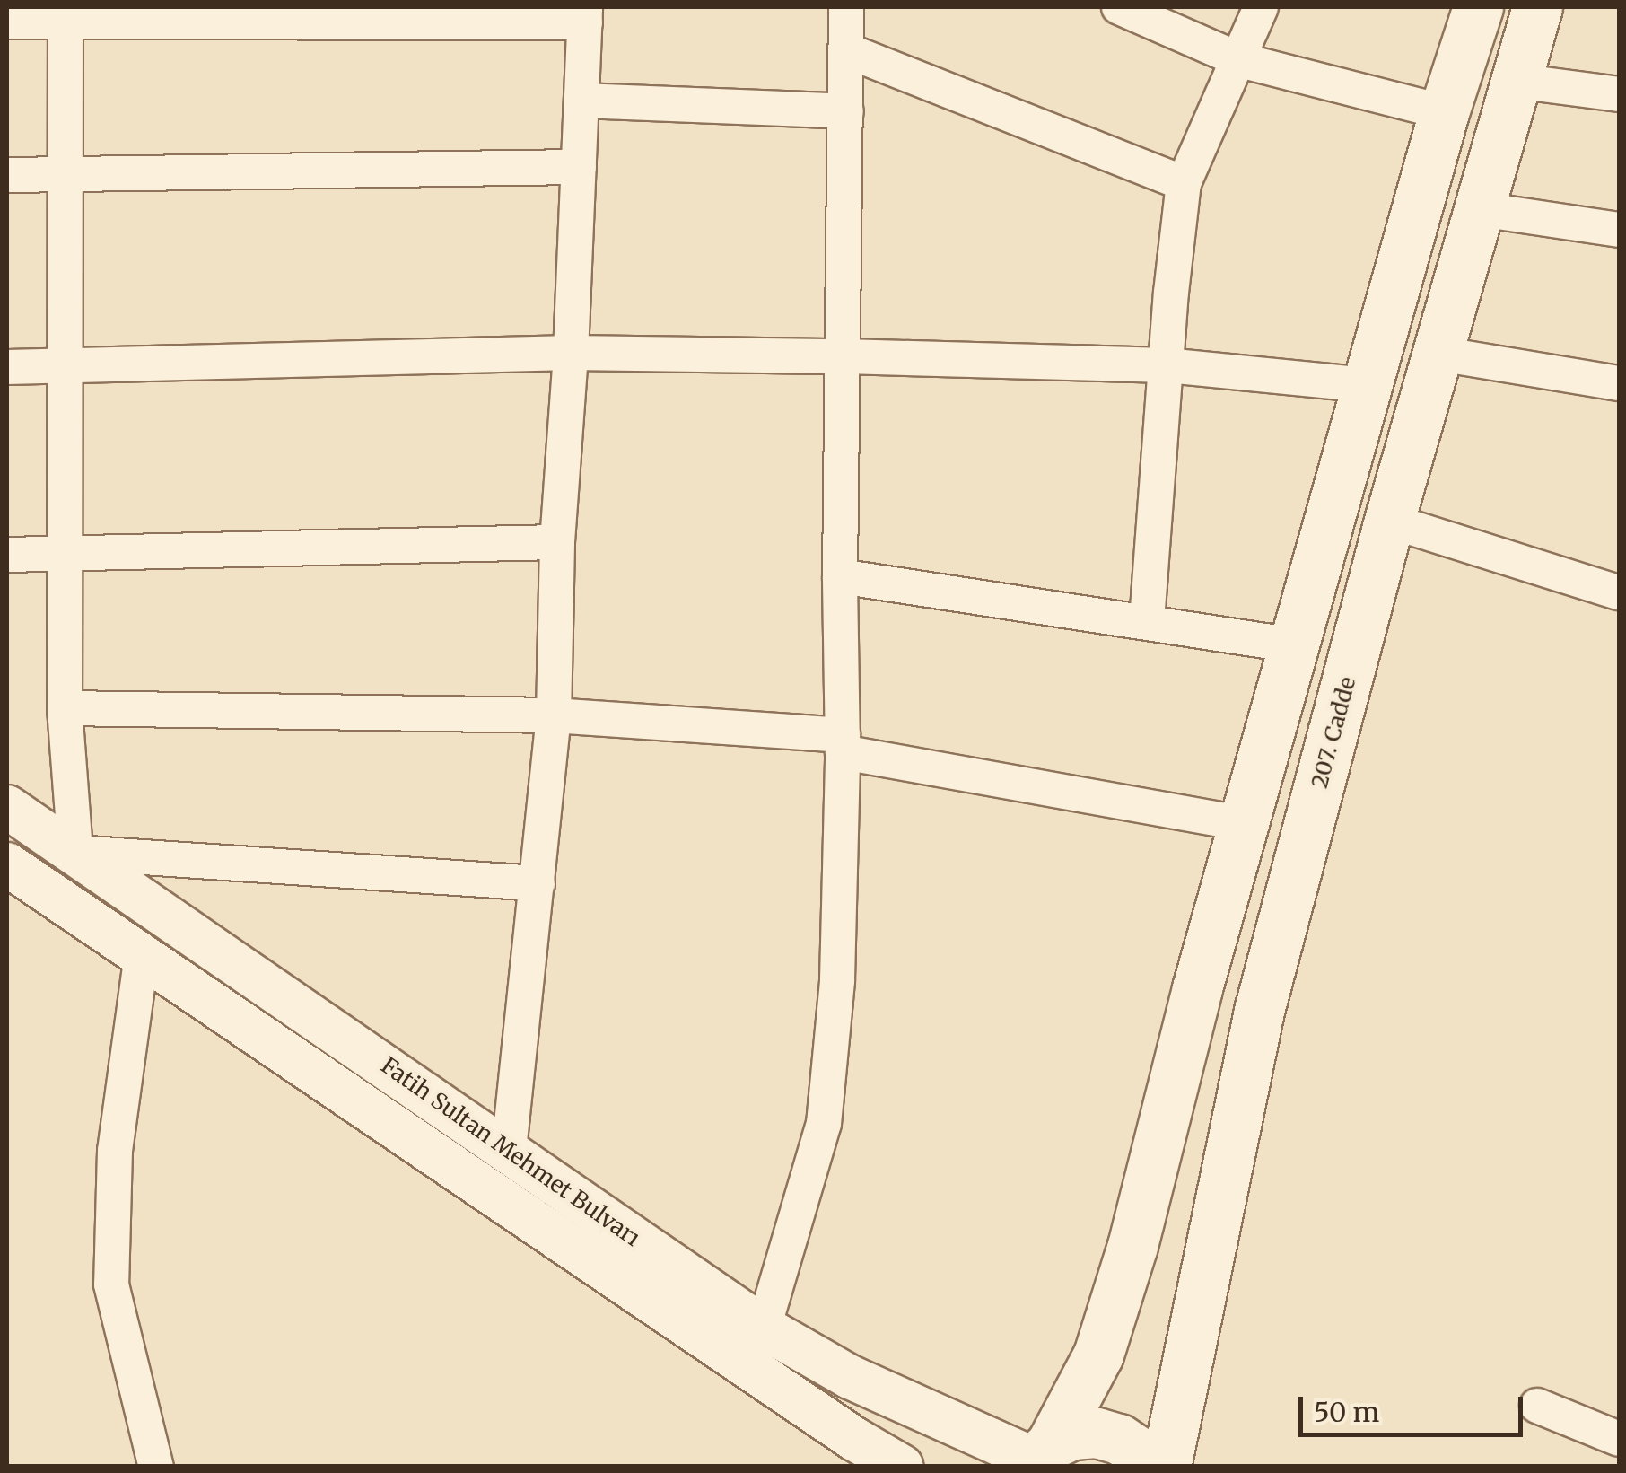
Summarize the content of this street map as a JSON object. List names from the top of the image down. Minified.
{"streets":{"main road":["207. Cadde"],"street":["Fatih Sultan Mehmet Bulvarı"]},"scale_bar":"50 m"}
